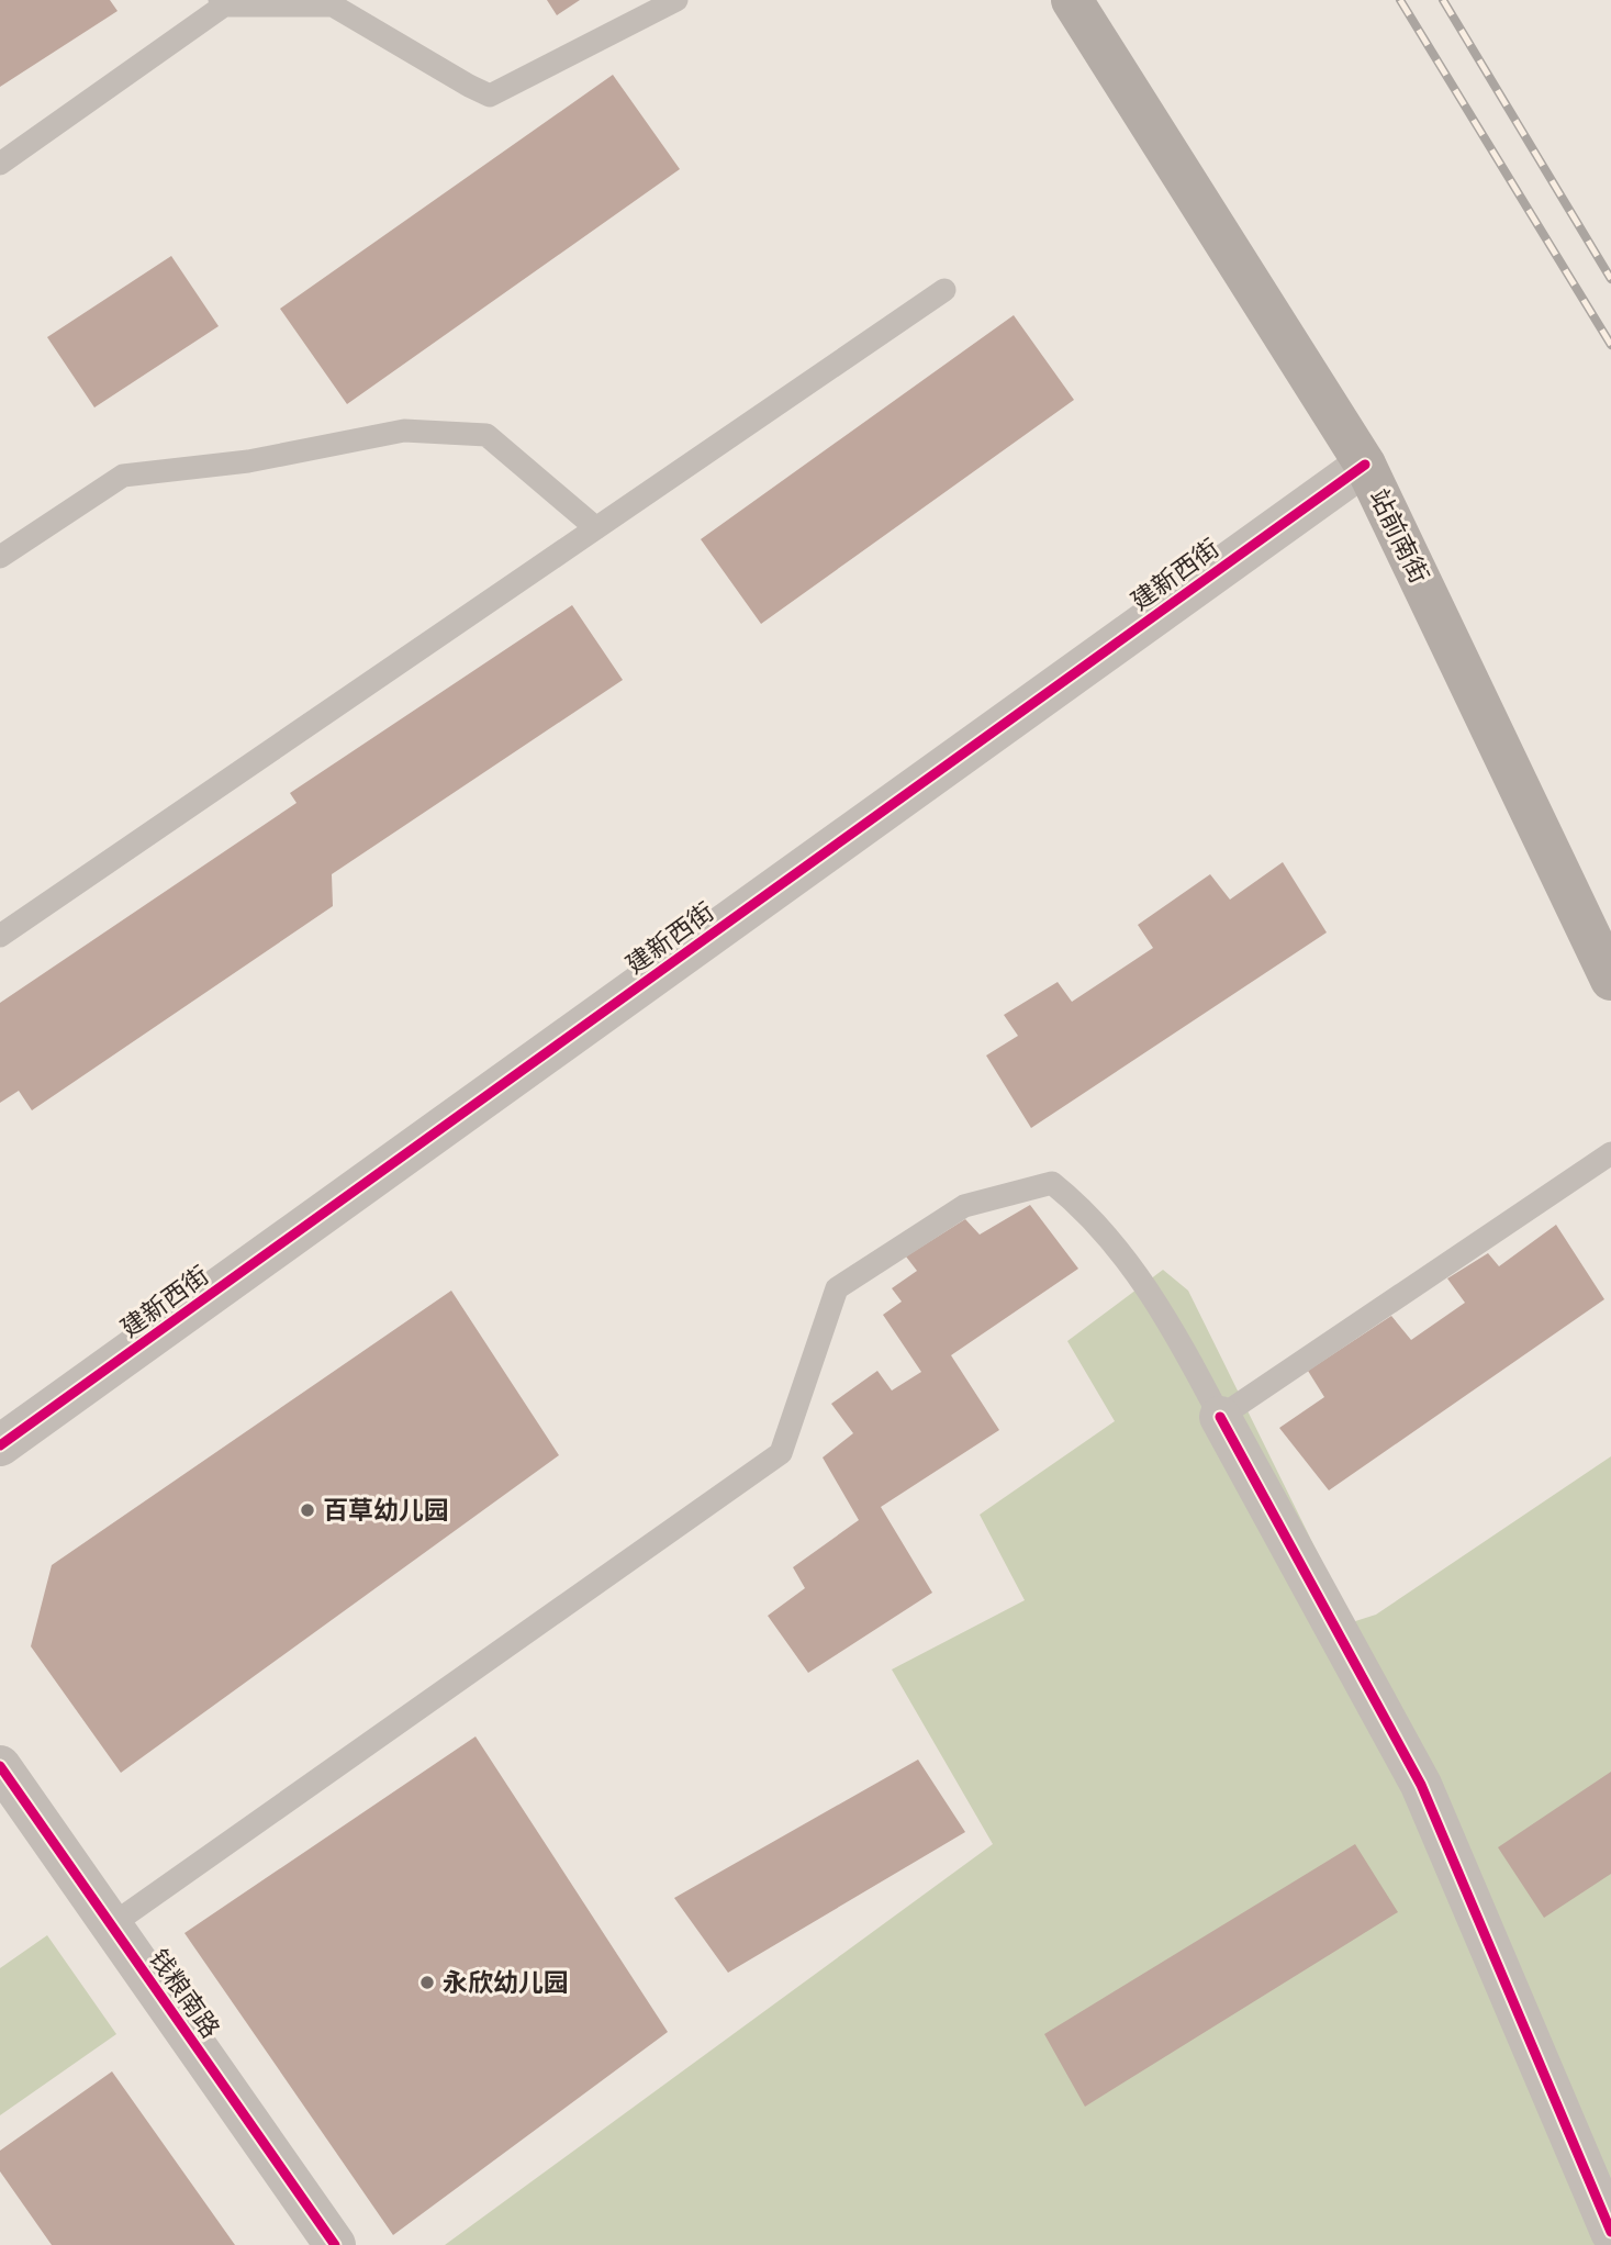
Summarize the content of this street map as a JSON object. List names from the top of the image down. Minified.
{"streets":{"main road":["站前南街"],"street":["建新西街","钱粮南路"]},"crossings":[["站前南街","建新西街"]],"places":["百草幼儿园","永欣幼儿园"]}
